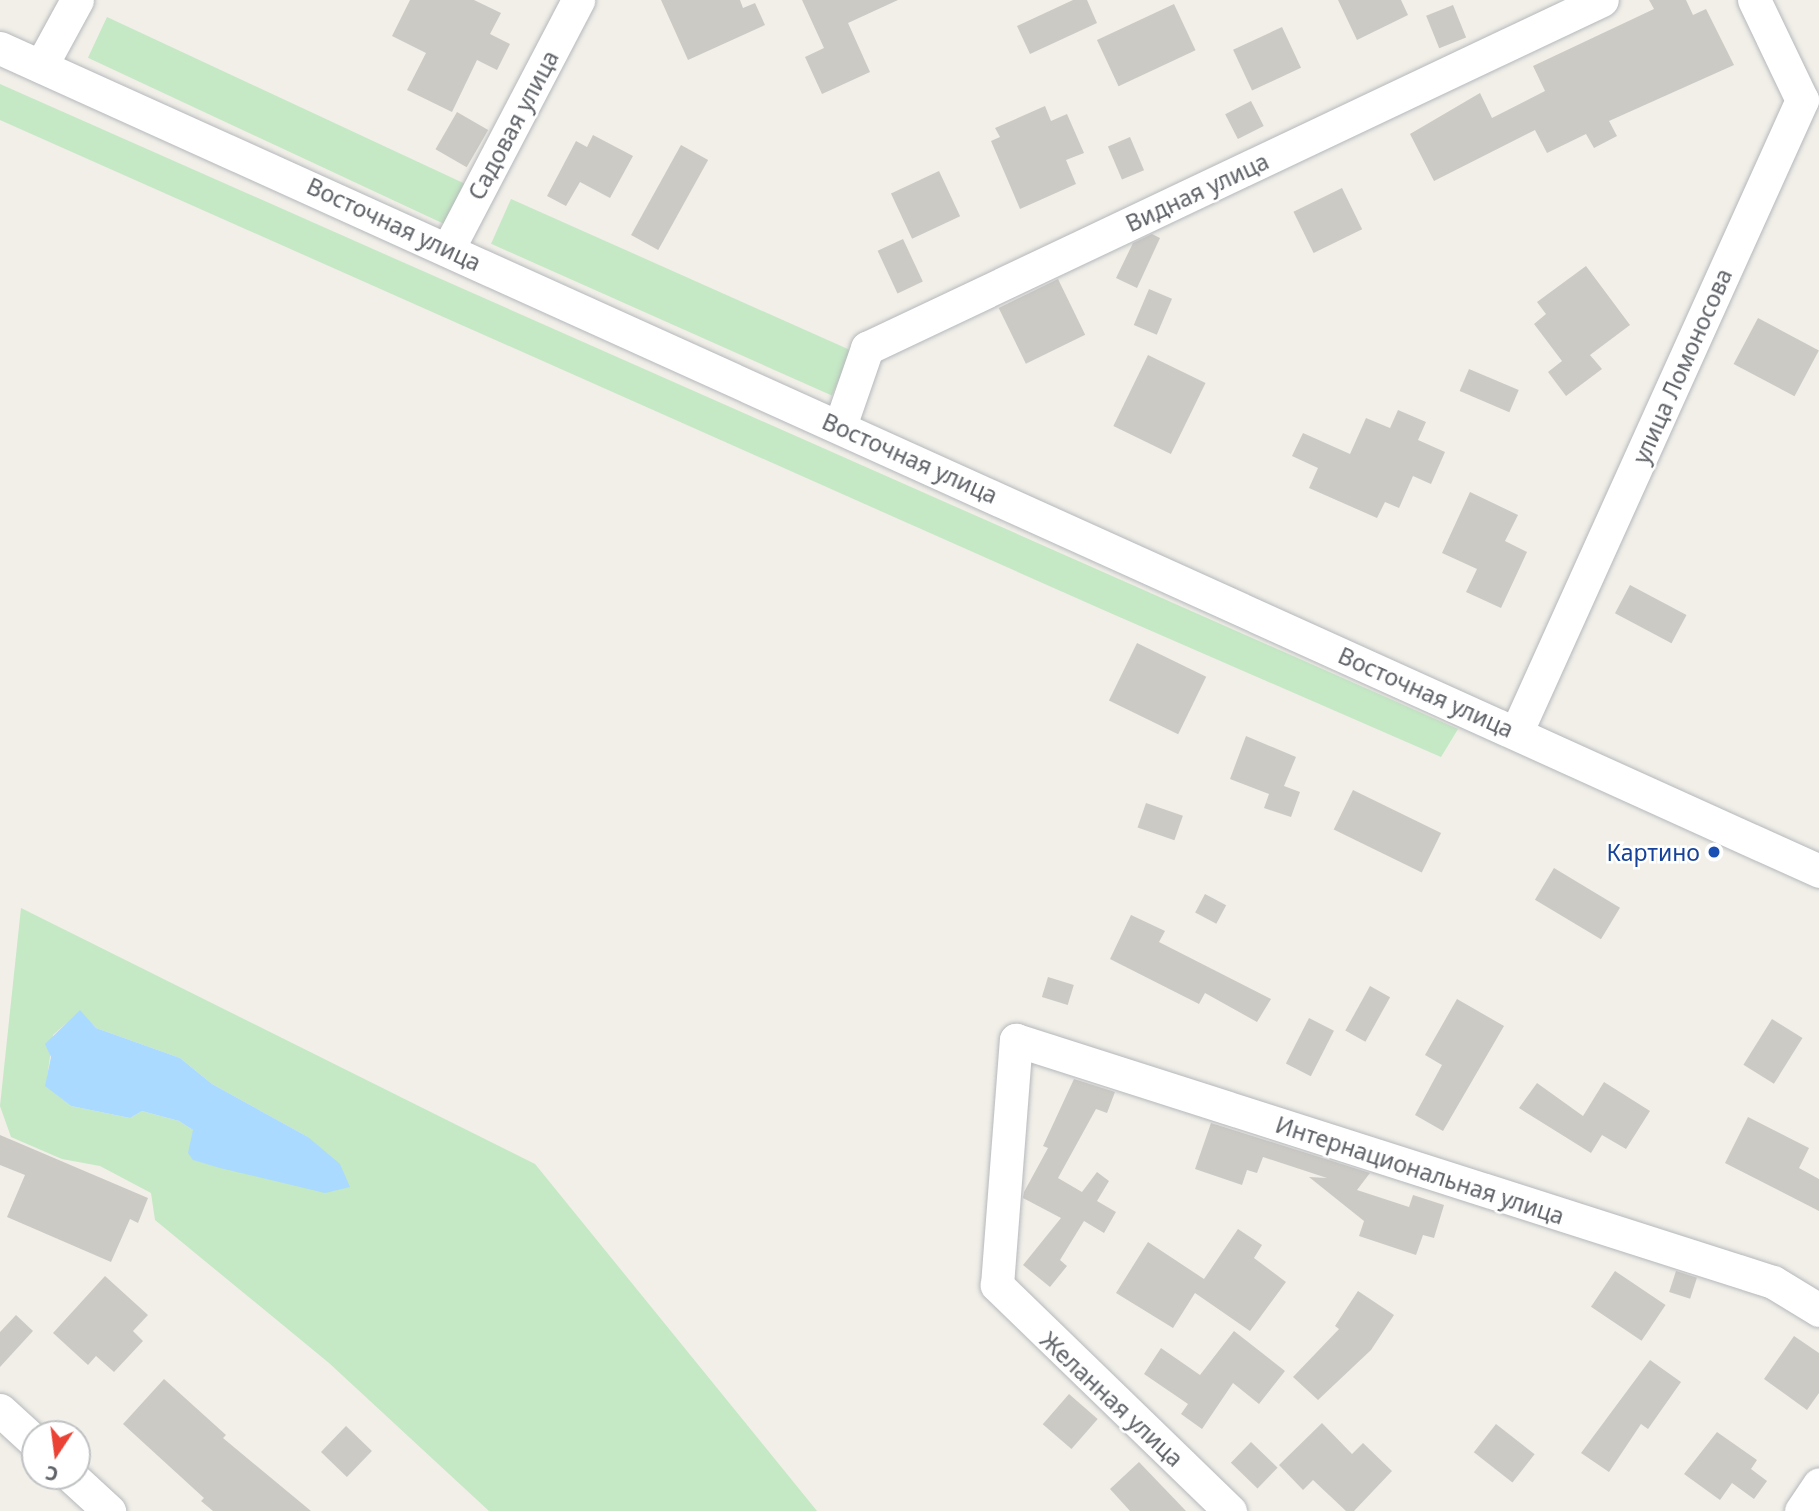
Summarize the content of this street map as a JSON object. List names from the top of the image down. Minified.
{"streets":{"street":["Садовая улица","Видная улица","Восточная улица","улица Ломоносова","Интернациональная улица","Желанная улица"]},"crossings":[["Садовая улица","Восточная улица"],["Видная улица","Восточная улица"],["Восточная улица","улица Ломоносова"],["Интернациональная улица","Желанная улица"]],"places":["Картино"],"north":"bottom"}
